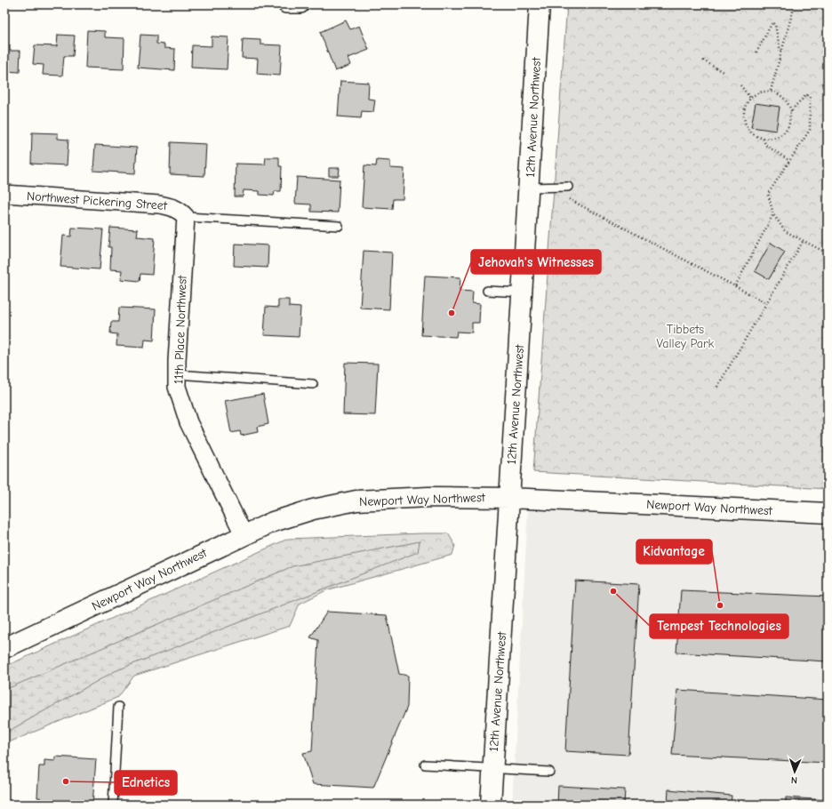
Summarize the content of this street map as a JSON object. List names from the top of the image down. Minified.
{"streets":{"street":["12th Avenue Northwest","Northwest Pickering Street","11th Place Northwest","Newport Way Northwest"]},"crossings":[["12th Avenue Northwest","Newport Way Northwest"],["Northwest Pickering Street","11th Place Northwest"],["11th Place Northwest","Newport Way Northwest"]],"parks":["Tibbets Valley Park"],"places":["Jehovah's Witnesses","Tempest Technologies","Kidvantage","Ednetics"],"north":"bottom"}
